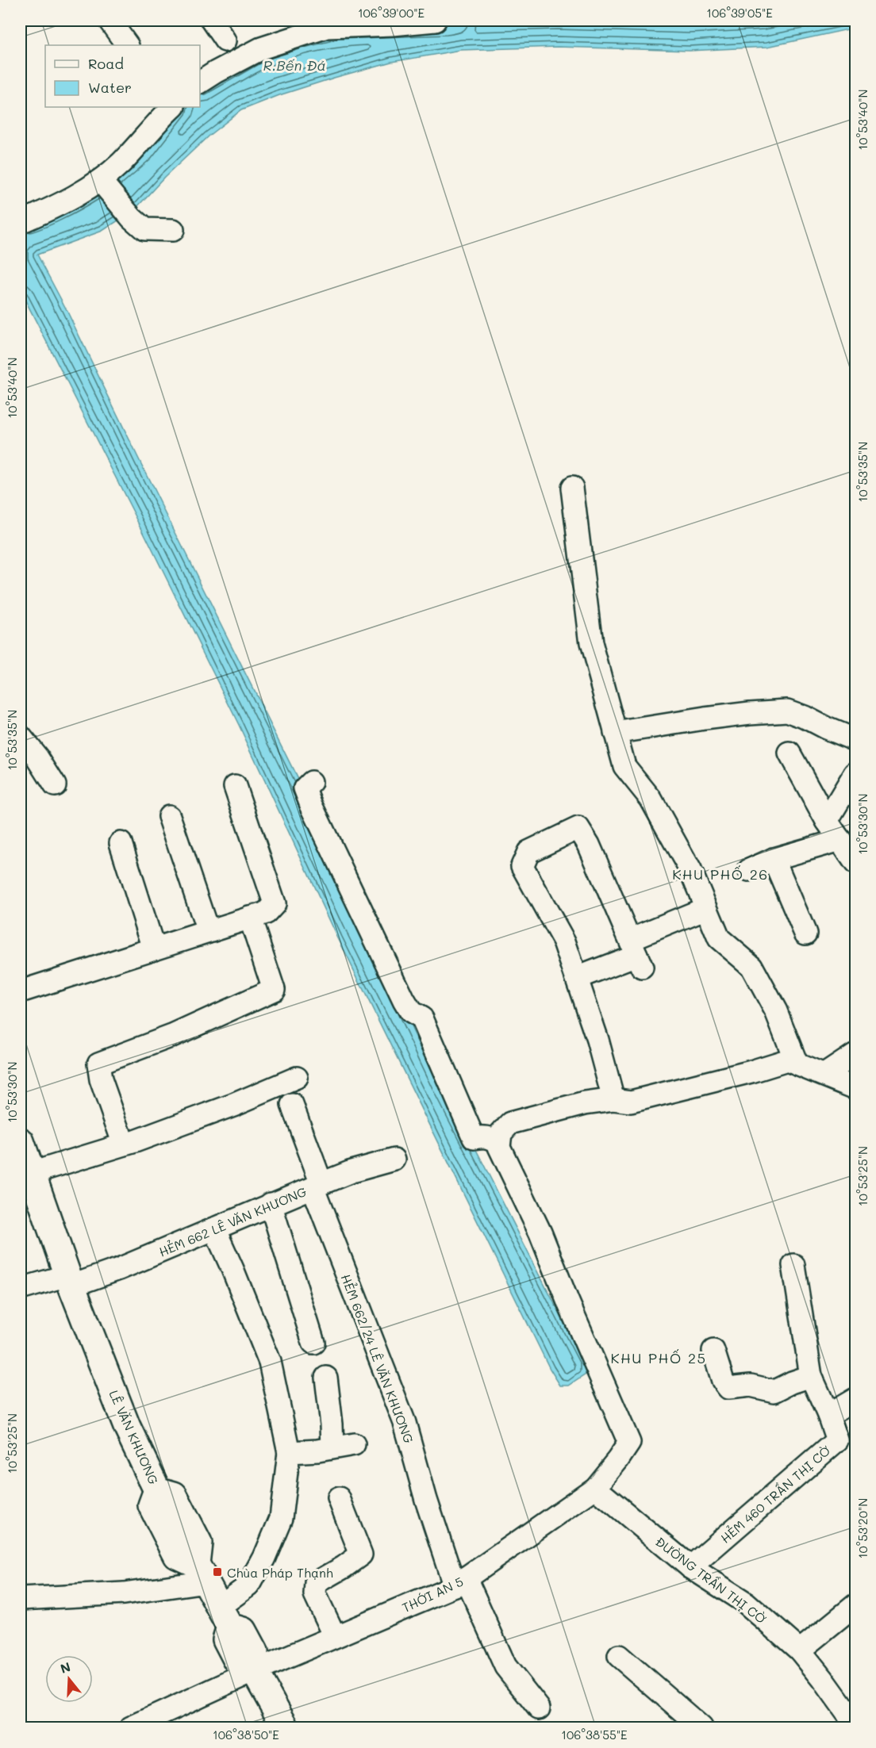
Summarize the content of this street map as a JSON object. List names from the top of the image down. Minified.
{"streets":{"main road":["LÊ VĂN KHƯƠNG"],"street":["HẺM 662 LÊ VĂN KHƯƠNG","HẺM 662/24 LÊ VĂN KHƯƠNG","HẺM 460 TRẦN THỊ CỜ","ĐƯỜNG TRẦN THỊ CỜ","THỚI AN 5"]},"crossings":[["HẺM 662 LÊ VĂN KHƯƠNG","HẺM 662/24 LÊ VĂN KHƯƠNG"],["HẺM 662 LÊ VĂN KHƯƠNG","LÊ VĂN KHƯƠNG"],["HẺM 662/24 LÊ VĂN KHƯƠNG","THỚI AN 5"],["HẺM 460 TRẦN THỊ CỜ","ĐƯỜNG TRẦN THỊ CỜ"],["ĐƯỜNG TRẦN THỊ CỜ","THỚI AN 5"]],"districts":["KHU PHỐ 26","KHU PHỐ 25"],"water":["R.Bến Đá"],"places":{"transit":["Chùa Pháp Thạnh"]},"legend":["Road","Water"],"north":"top","coordinates":["106°39'00\"E","106°39'05\"E","10°53'40\"N","10°53'35\"N","10°53'30\"N","10°53'25\"N","10°53'20\"N","106°38'50\"E","106°38'55\"E"]}
